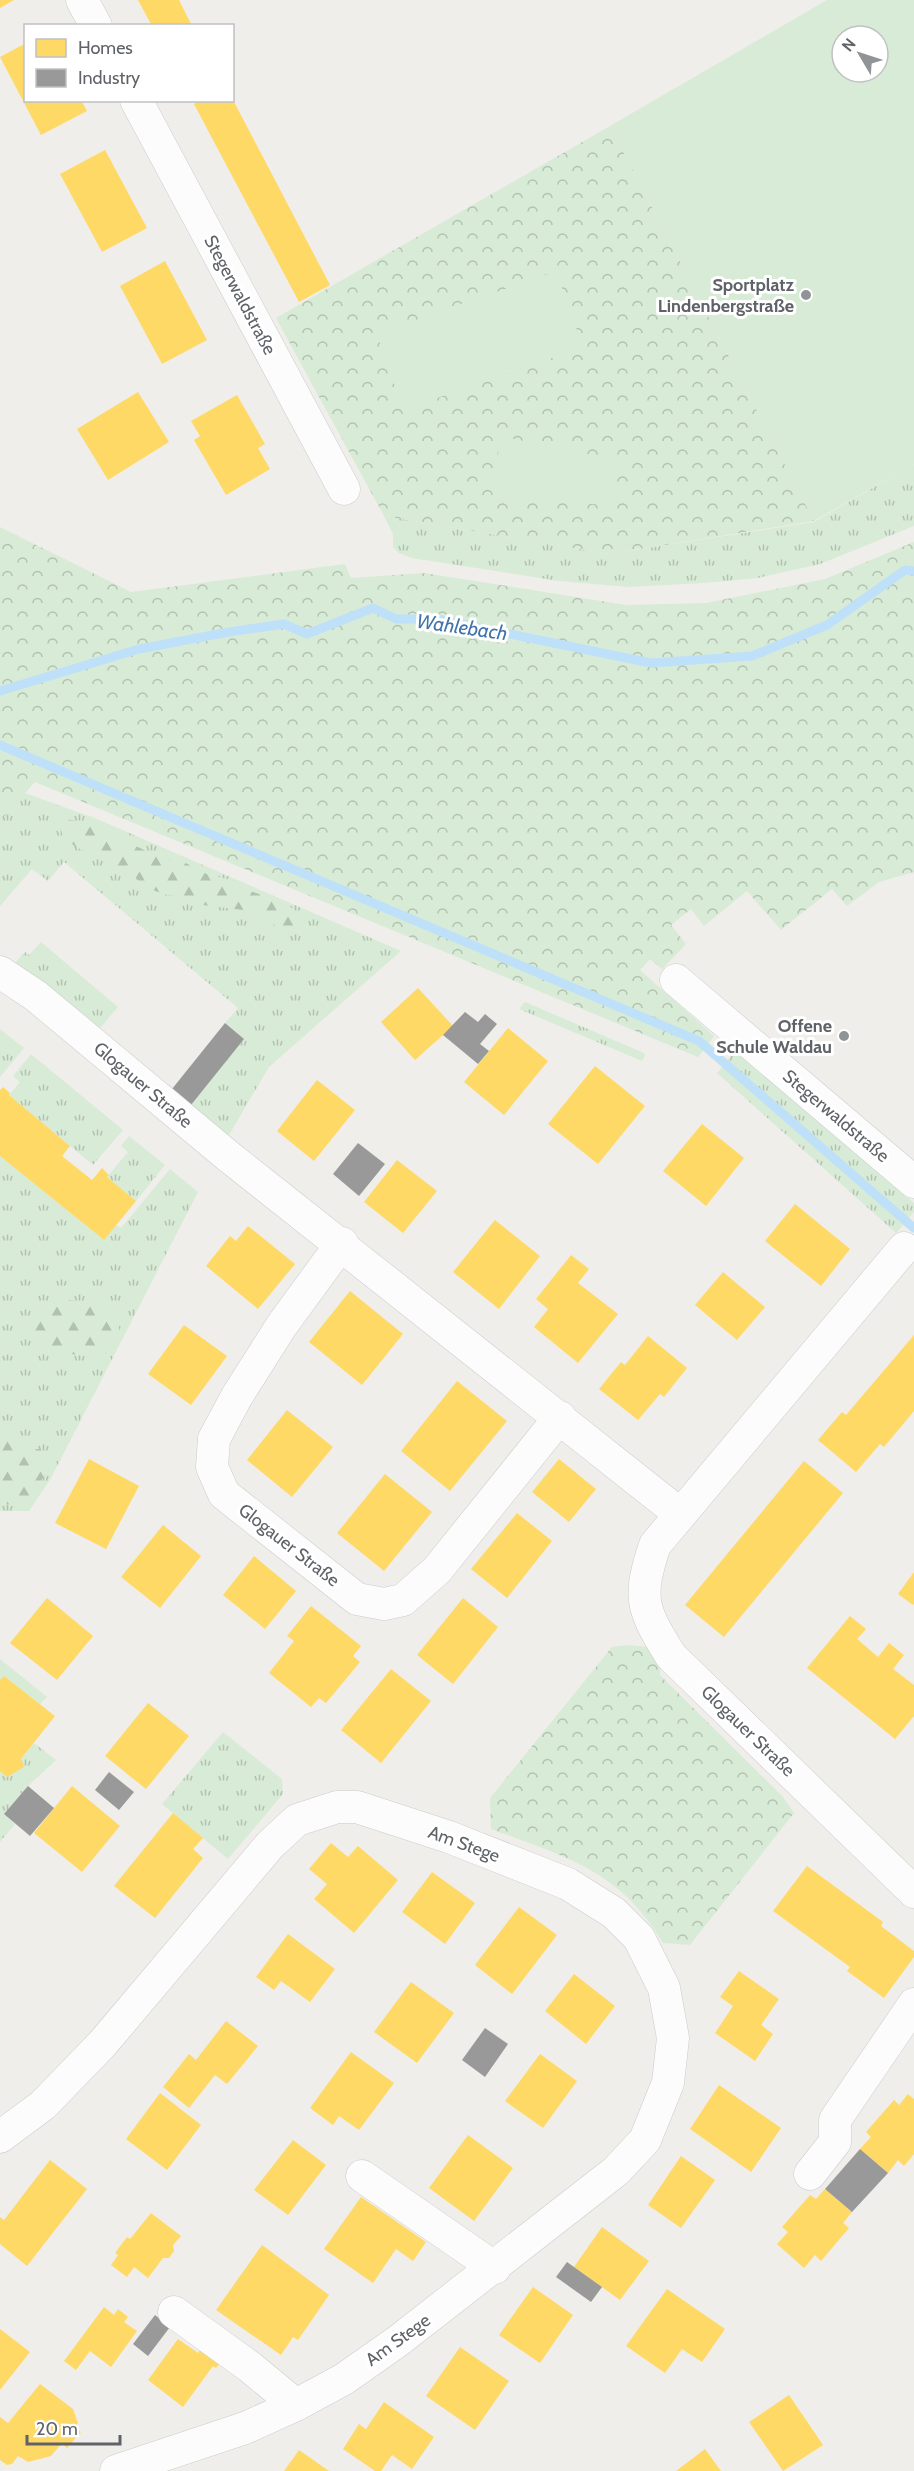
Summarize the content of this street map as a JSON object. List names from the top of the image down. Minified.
{"streets":{"street":["Stegerwaldstraße","Glogauer Straße","Am Stege"]},"water":["Wahlebach"],"places":["Sportplatz Lindenbergstraße","Offene Schule Waldau"],"legend":["Homes","Industry"],"scale_bar":"20 m","north":"top left"}
